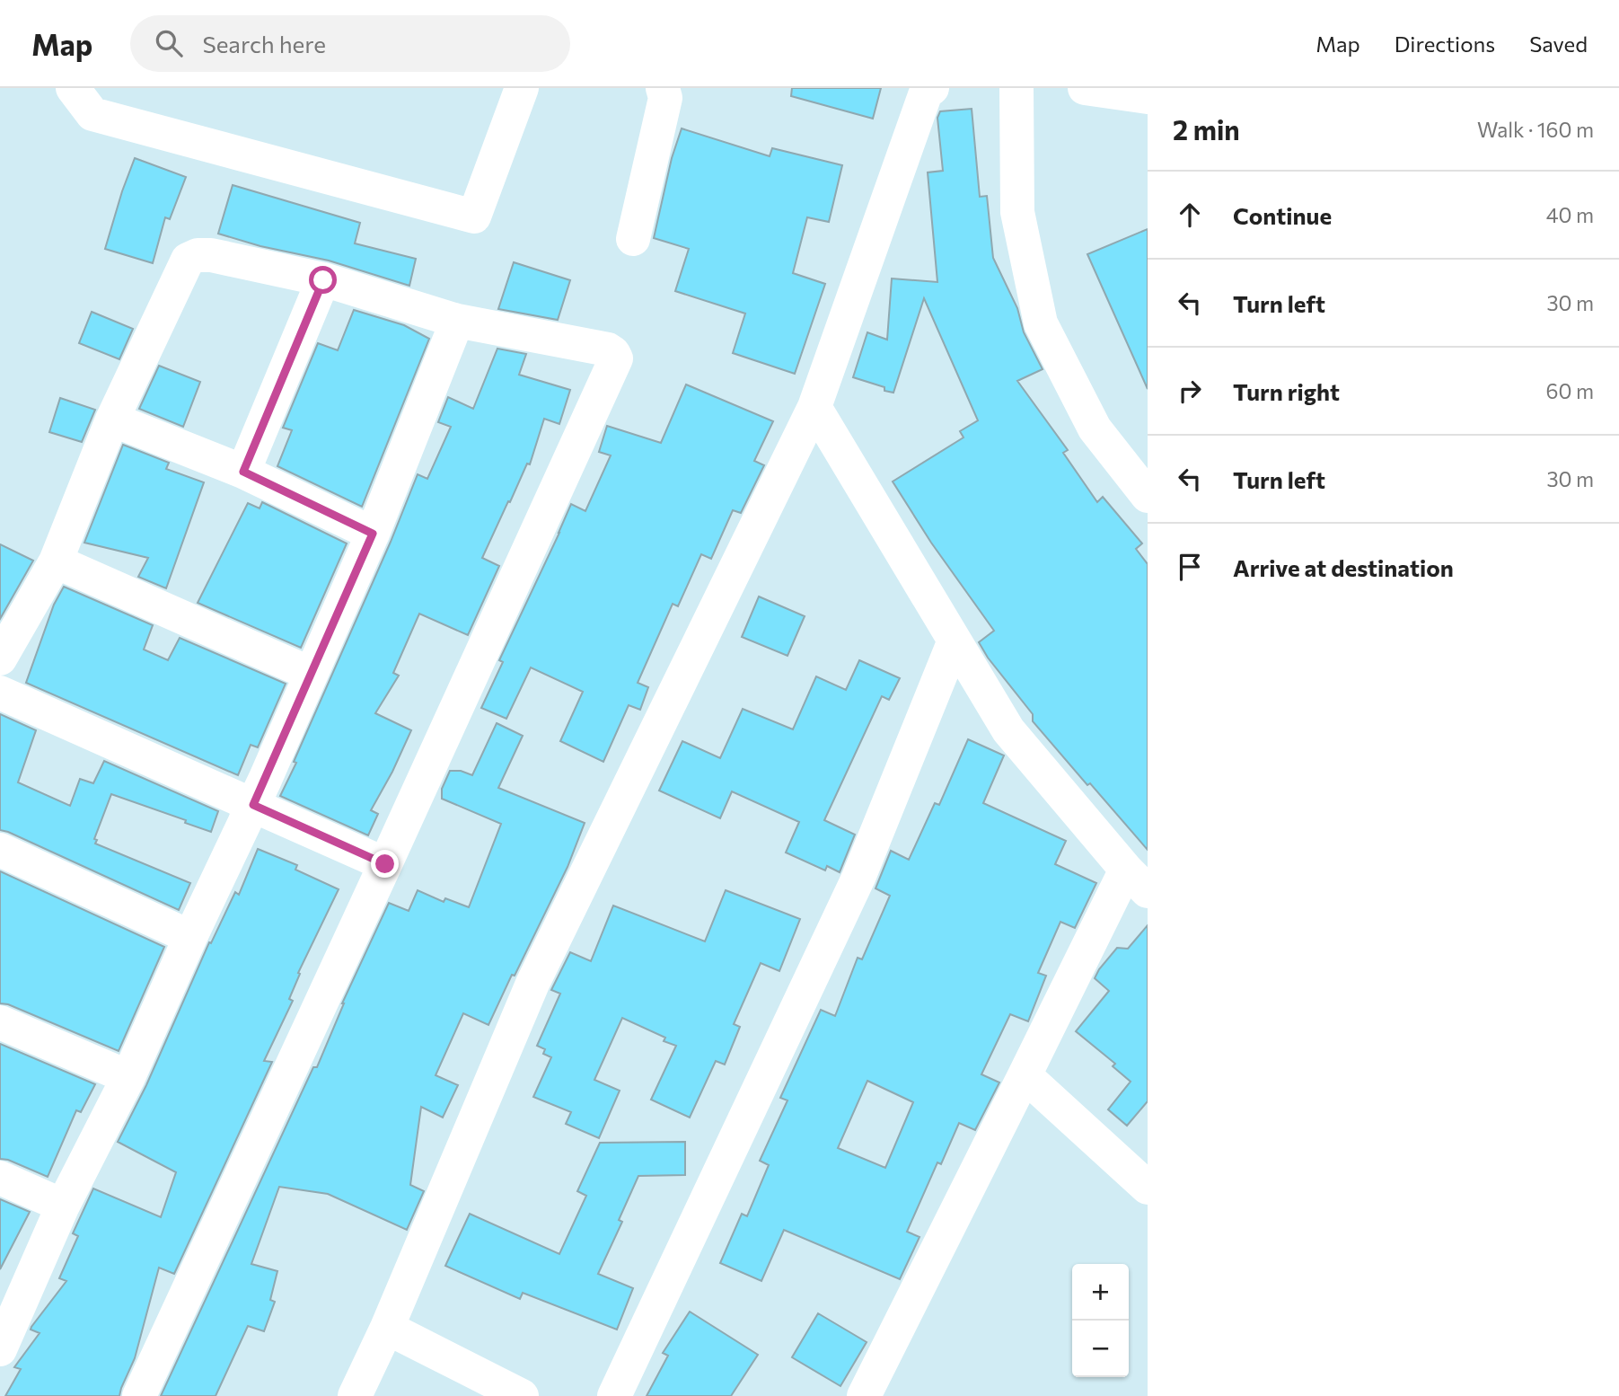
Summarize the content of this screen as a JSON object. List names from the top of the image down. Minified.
{"page":{"header":"Map","search":"Search here","nav":["Map","Directions","Saved"],"heading":["2 min","Walk · 160 m"],"list":[["Continue","40 m"],["Turn left","30 m"],["Turn right","60 m"],["Turn left","30 m"],"Arrive at destination"],"map_buttons":["+","−"]}}
